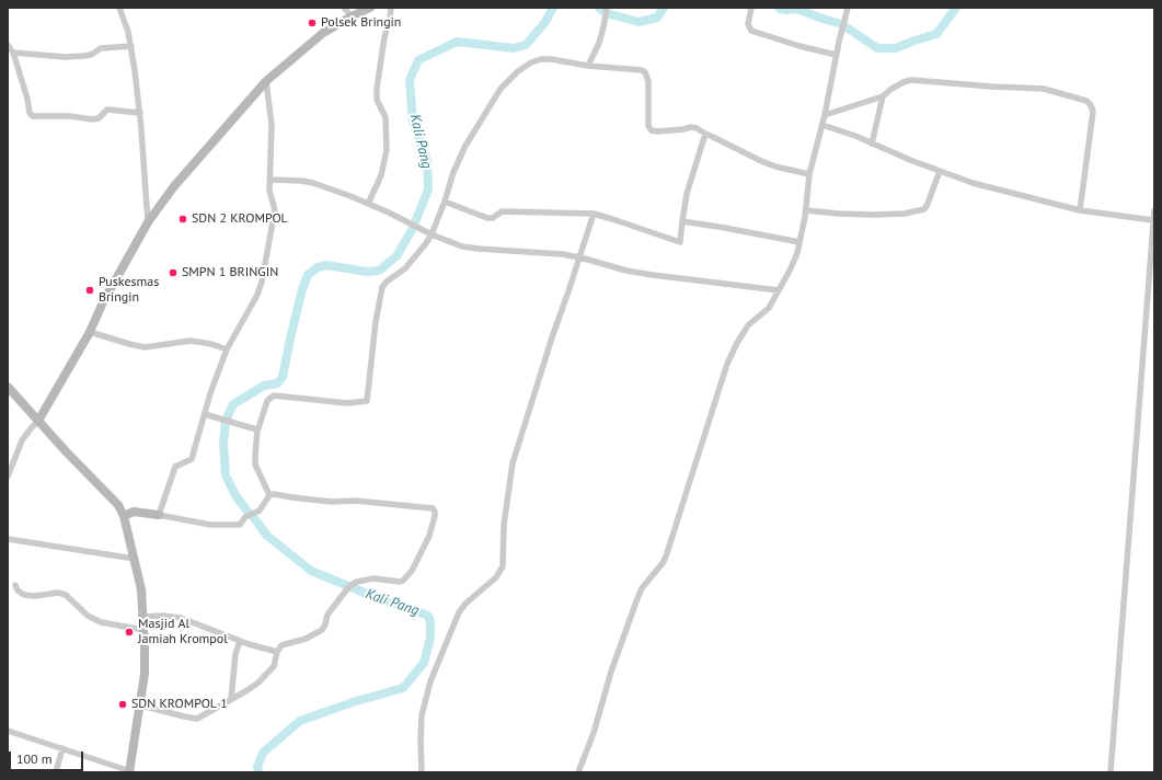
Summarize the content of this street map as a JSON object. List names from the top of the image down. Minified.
{"water":["Kali Pang"],"places":["Polsek Bringin","SDN 2 KROMPOL","SMPN 1 BRINGIN","Puskesmas Bringin","Masjid Al Jamiah Krompol","SDN KROMPOL 1"],"scale_bar":"100 m"}
